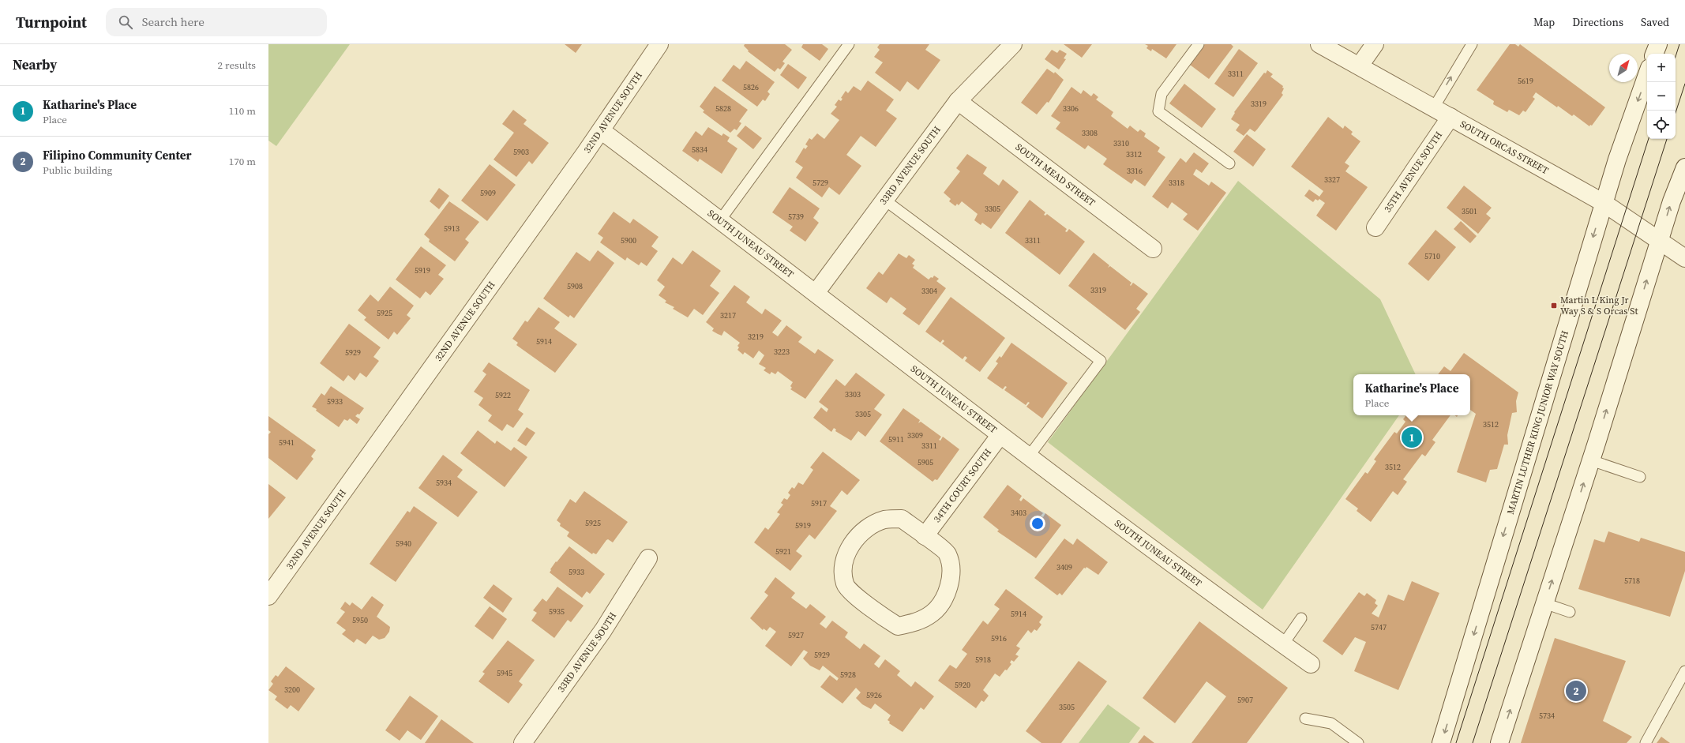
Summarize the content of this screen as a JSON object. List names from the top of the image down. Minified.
{"streets":{"street":["32ND AVENUE SOUTH","SOUTH ORCAS STREET","33RD AVENUE SOUTH","35TH AVENUE SOUTH","SOUTH MEAD STREET","SOUTH JUNEAU STREET","MARTIN LUTHER KING JUNIOR WAY SOUTH","34TH COURT SOUTH"]},"crossings":[["32ND AVENUE SOUTH","SOUTH JUNEAU STREET"],["SOUTH ORCAS STREET","35TH AVENUE SOUTH"],["SOUTH ORCAS STREET","MARTIN LUTHER KING JUNIOR WAY SOUTH"],["33RD AVENUE SOUTH","SOUTH MEAD STREET"],["33RD AVENUE SOUTH","SOUTH JUNEAU STREET"],["SOUTH JUNEAU STREET","34TH COURT SOUTH"]],"places":{"transit":["Martin L King Jr Way S & S Orcas St"]},"house_numbers":["3311","5619","5826","3319","5828","3306","3308","3310","5834","5903","3312","3316","3327","5729","3318","5909","3305","3501","5739","5913","5900","3311","5710","5919","5908","3319","3304","5925","3217","3219","5914","3223","5929","3303","5922","5933","3305","3512","3309","5911","5941","3311","5905","3512","5934","5917","3403","5925","5919","5940","5921","3409","5933","5718","5935","5914","5950","5747","5927","5916","5929","5918","5945","5928","5920","3200","5926","5907","3505","5734"],"north":"top right","page":{"header":"Turnpoint","search":"Search here","nav":["Map","Directions","Saved"],"heading":["Nearby","2 results"],"map_buttons":["+","−"],"list":[{"mark":"1","name":"Katharine's Place","note":"Place","value":"110 m"},{"mark":"2","name":"Filipino Community Center","note":"Public building","value":"170 m"}],"popup":["Katharine's Place","Place"],"pins":["1","2"]}}
